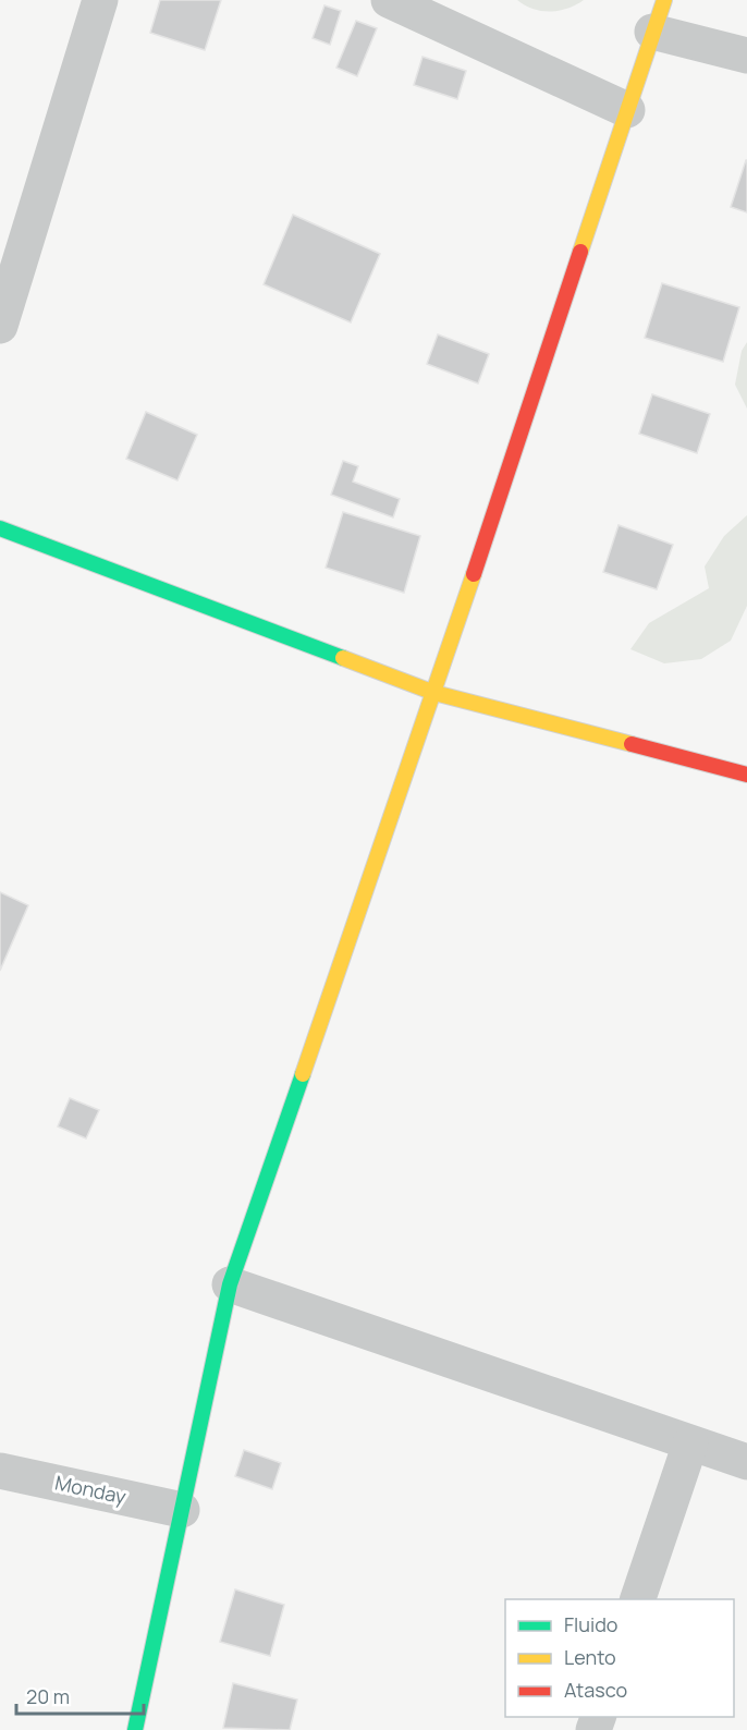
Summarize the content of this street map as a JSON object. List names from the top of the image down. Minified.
{"streets":{"street":["Monday"]},"legend":["Fluido","Lento","Atasco"],"scale_bar":"20 m"}
